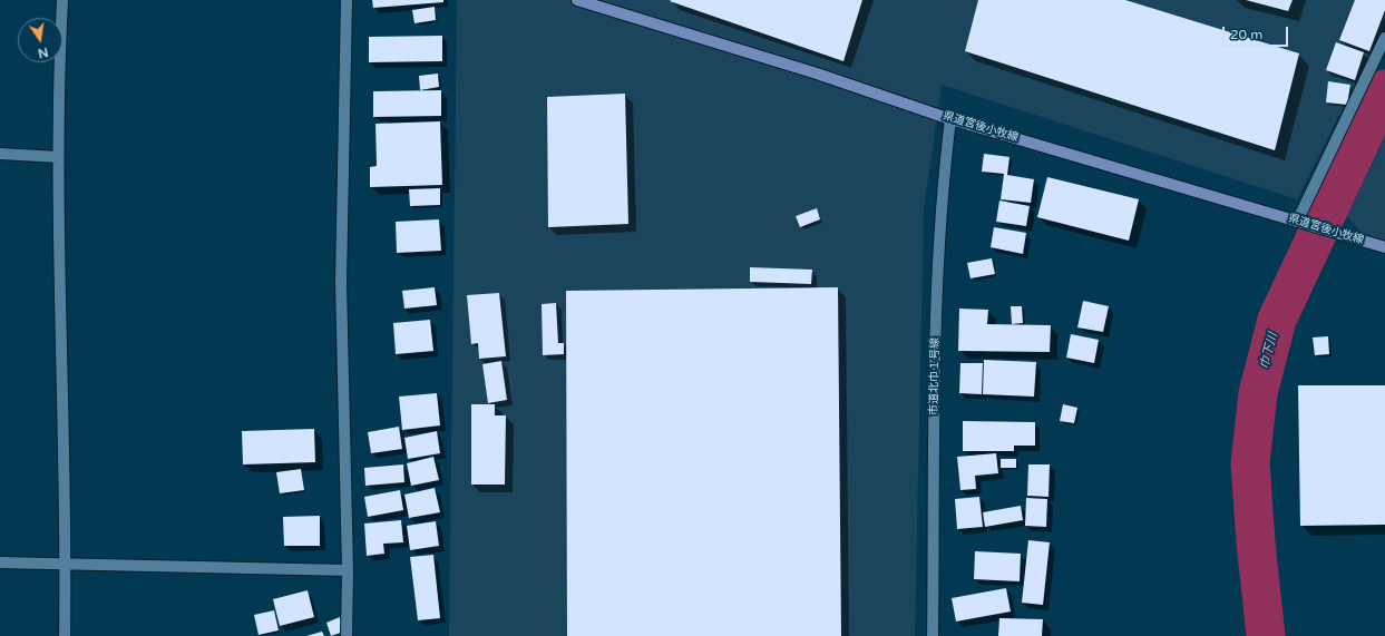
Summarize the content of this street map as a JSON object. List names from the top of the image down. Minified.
{"streets":{"main road":["県道宮後小牧線"],"street":["市道北巾１号線"]},"crossings":[["県道宮後小牧線","市道北巾１号線"]],"water":["巾下川"],"scale_bar":"20 m","north":"bottom"}
